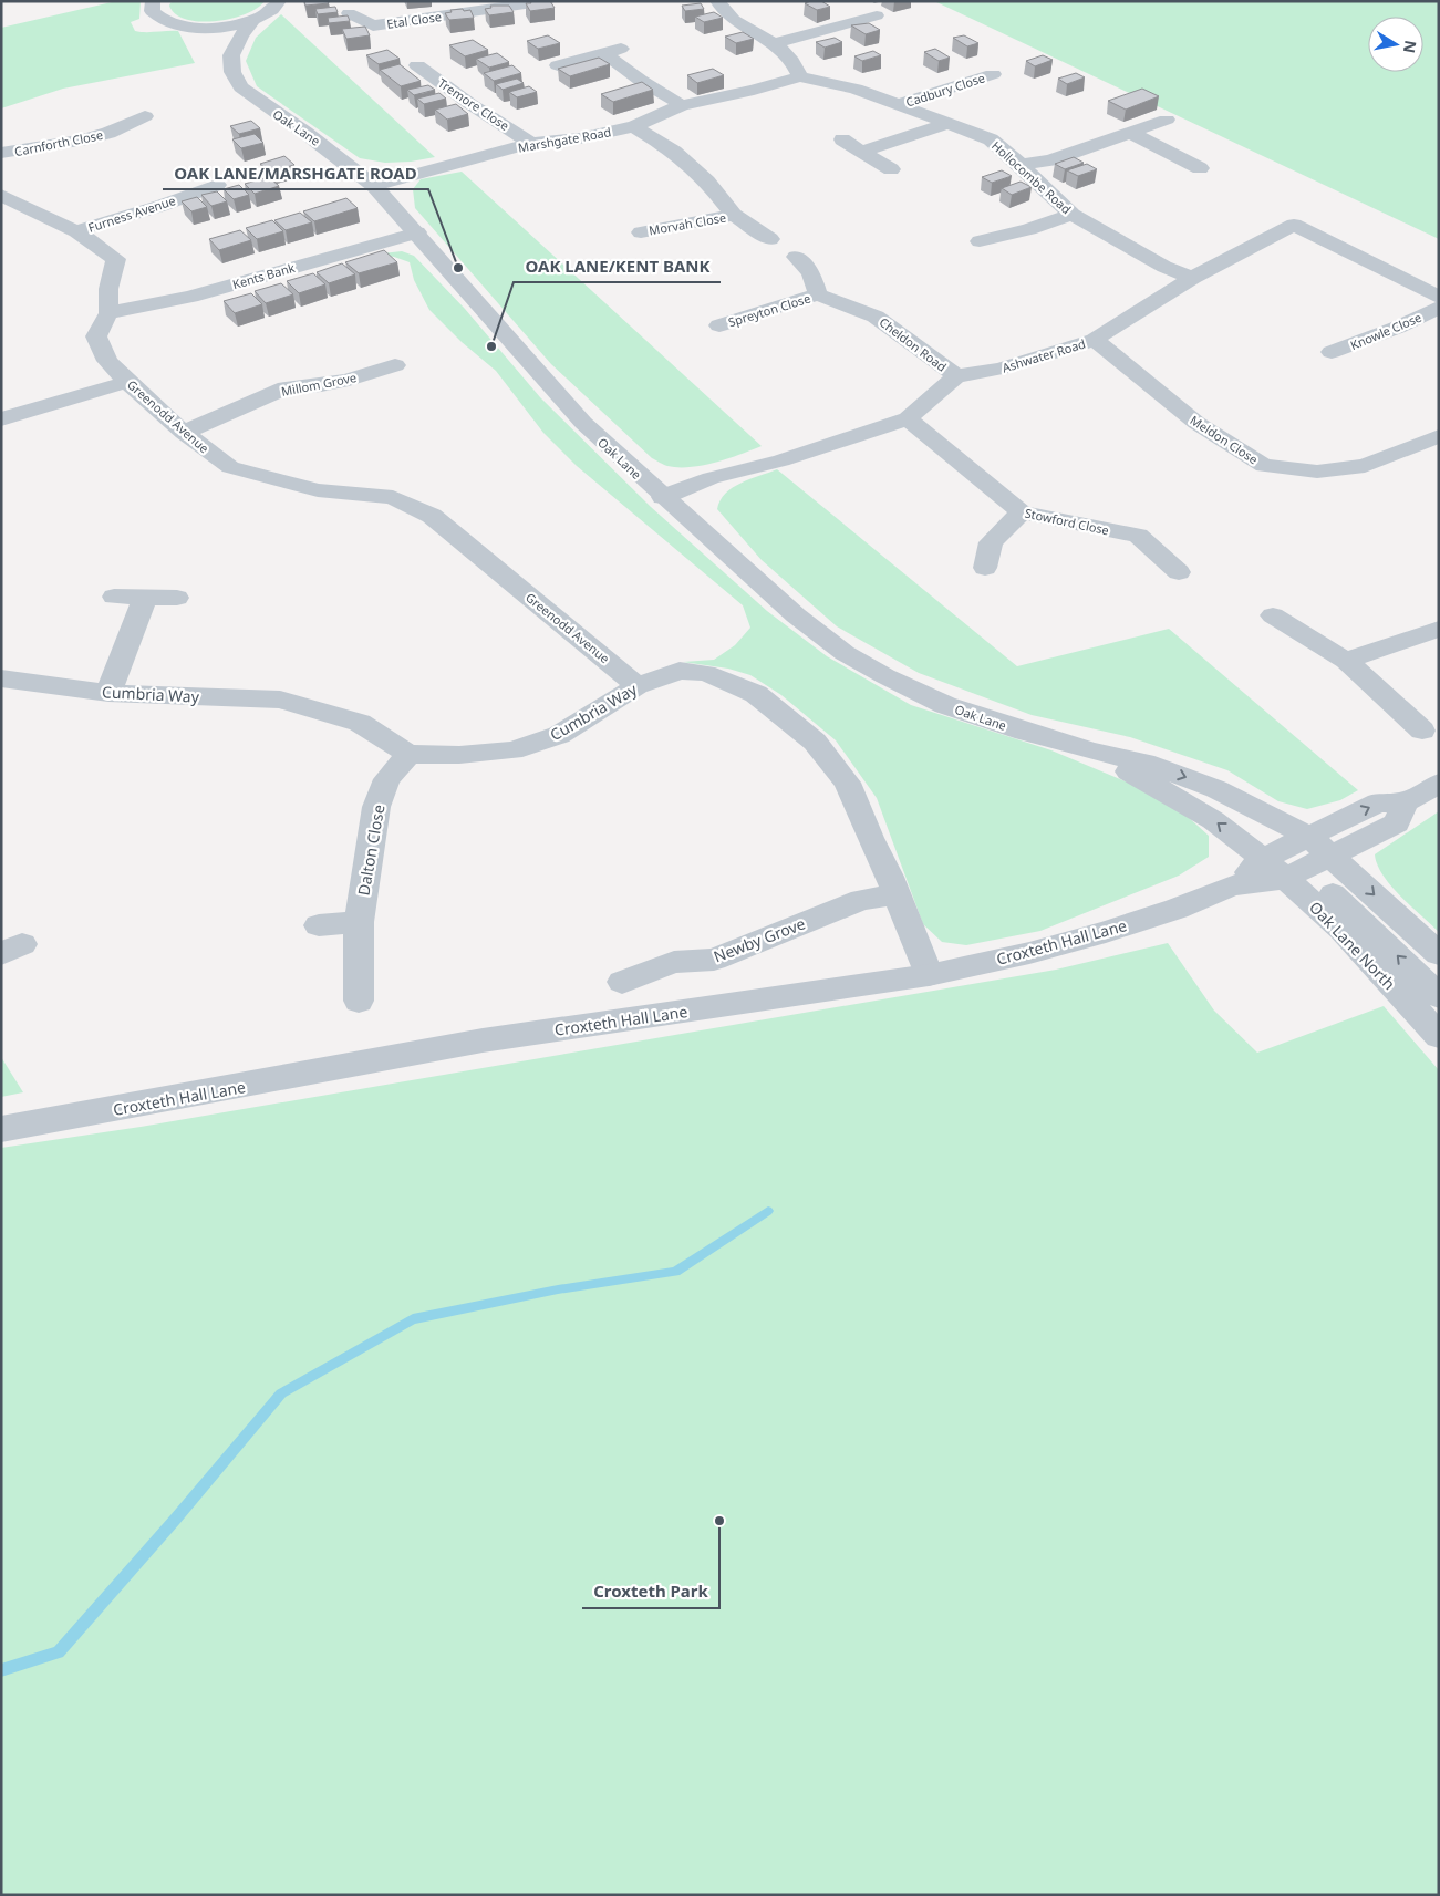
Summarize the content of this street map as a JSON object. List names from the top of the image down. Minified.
{"streets":{"street":["Etal Close","Cadbury Close","Tremore Close","Oak Lane","Marshgate Road","Carnforth Close","Hollocombe Road","Furness Avenue","Morvah Close","Kents Bank","Spreyton Close","Knowle Close","Cheldon Road","Ashwater Road","Millom Grove","Greenodd Avenue","Meldon Close","Stowford Close","Cumbria Way","Dalton Close","Newby Grove","Croxteth Hall Lane","Oak Lane North"]},"crossings":[["Cadbury Close","Hollocombe Road"],["Tremore Close","Marshgate Road"],["Oak Lane","Marshgate Road"],["Oak Lane","Kents Bank"],["Oak Lane","Croxteth Hall Lane"],["Oak Lane","Oak Lane North"],["Marshgate Road","Hollocombe Road"],["Hollocombe Road","Ashwater Road"],["Furness Avenue","Greenodd Avenue"],["Kents Bank","Greenodd Avenue"],["Spreyton Close","Cheldon Road"],["Cheldon Road","Ashwater Road"],["Ashwater Road","Meldon Close"],["Millom Grove","Greenodd Avenue"],["Greenodd Avenue","Cumbria Way"],["Cumbria Way","Dalton Close"],["Cumbria Way","Newby Grove"],["Cumbria Way","Croxteth Hall Lane"],["Croxteth Hall Lane","Oak Lane North"]],"places":["OAK LANE/MARSHGATE ROAD","OAK LANE/KENT BANK","Croxteth Park"],"north":"right"}
